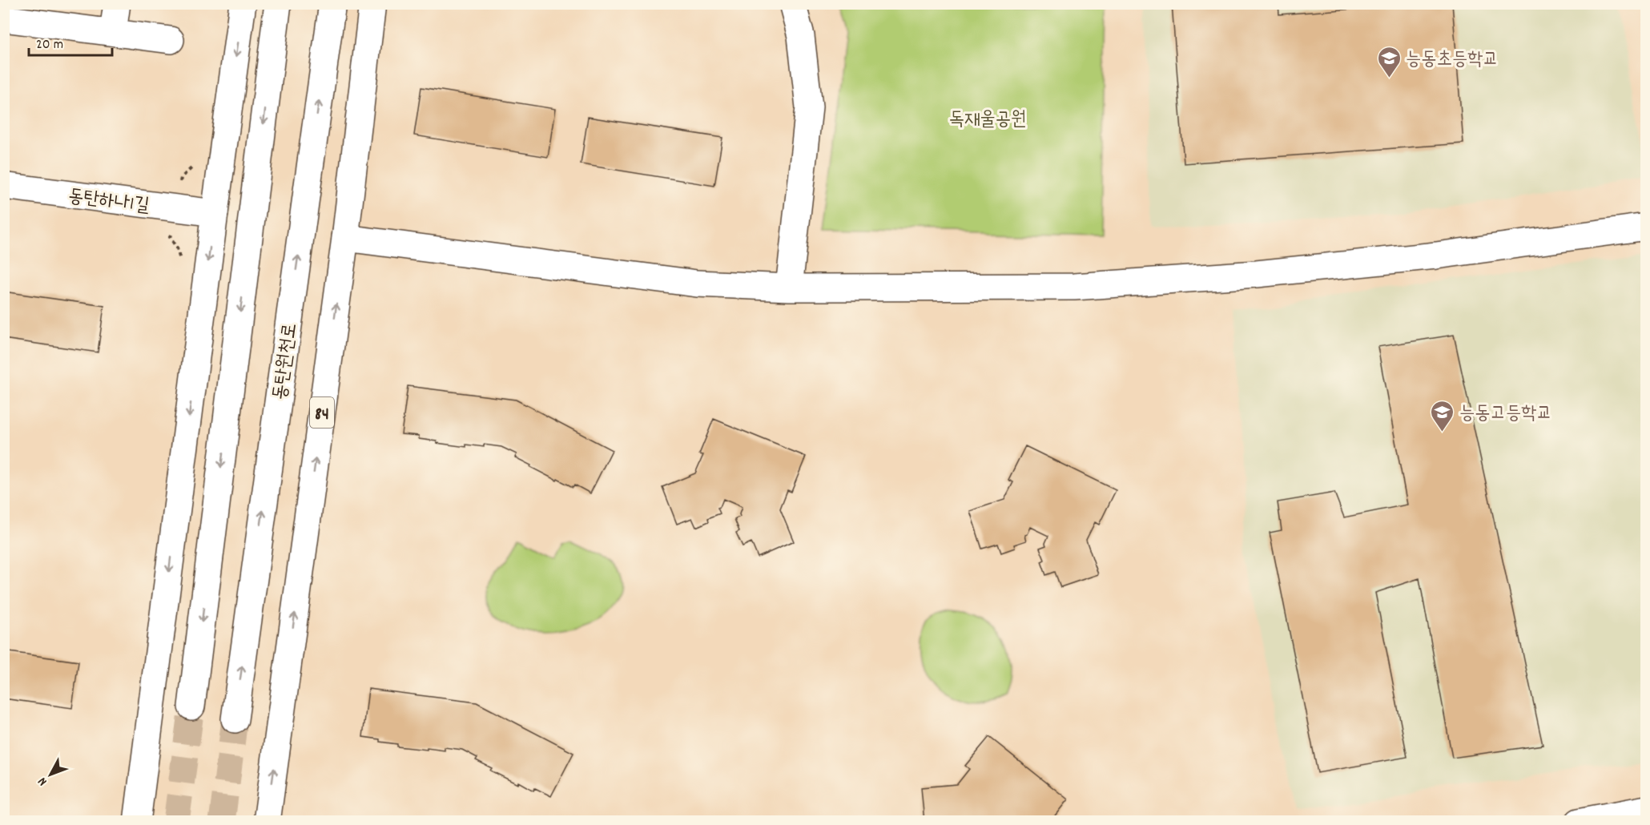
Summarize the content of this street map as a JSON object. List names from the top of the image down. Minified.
{"streets":{"main road":["동탄하나1길","동탄원천로","84"]},"parks":["독재울공원"],"places":{"school or university":["능동초등학교","능동고등학교"]},"scale_bar":"20 m","north":"bottom left"}
